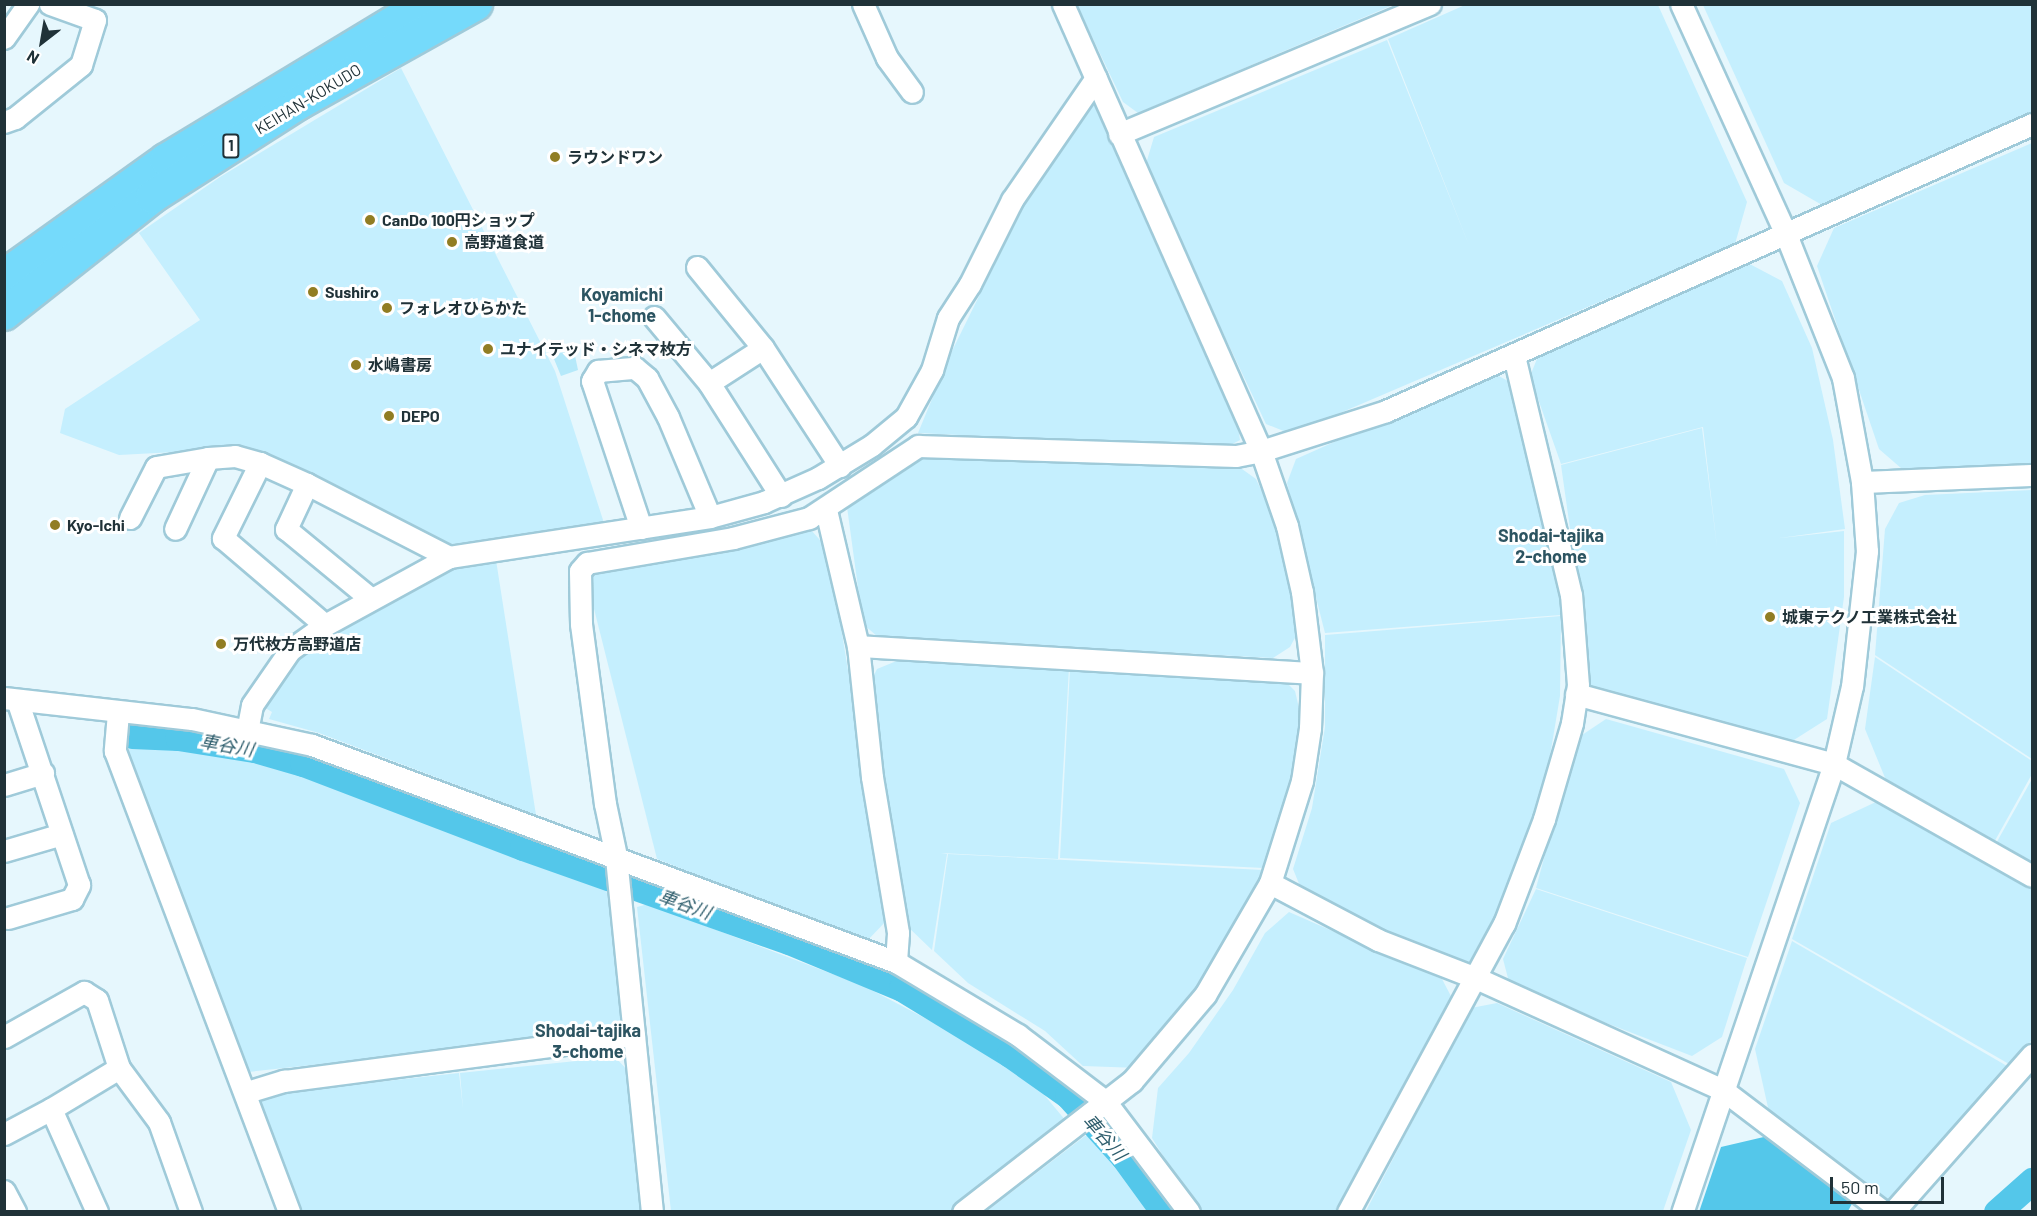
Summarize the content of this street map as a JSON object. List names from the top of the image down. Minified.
{"streets":{"highway":["KEIHAN-KOKUDO","1"]},"districts":["Koyamichi 1-chome","Shodai-tajika 2-chome","Shodai-tajika 3-chome"],"water":["車谷川"],"places":["ラウンドワン","CanDo 100円ショップ","高野道食道","Sushiro","フォレオひらかた","ユナイテッド・シネマ枚方","水嶋書房","DEPO","Kyo-Ichi","城東テクノ工業株式会社","万代枚方高野道店"],"scale_bar":"50 m","north":"bottom left"}
